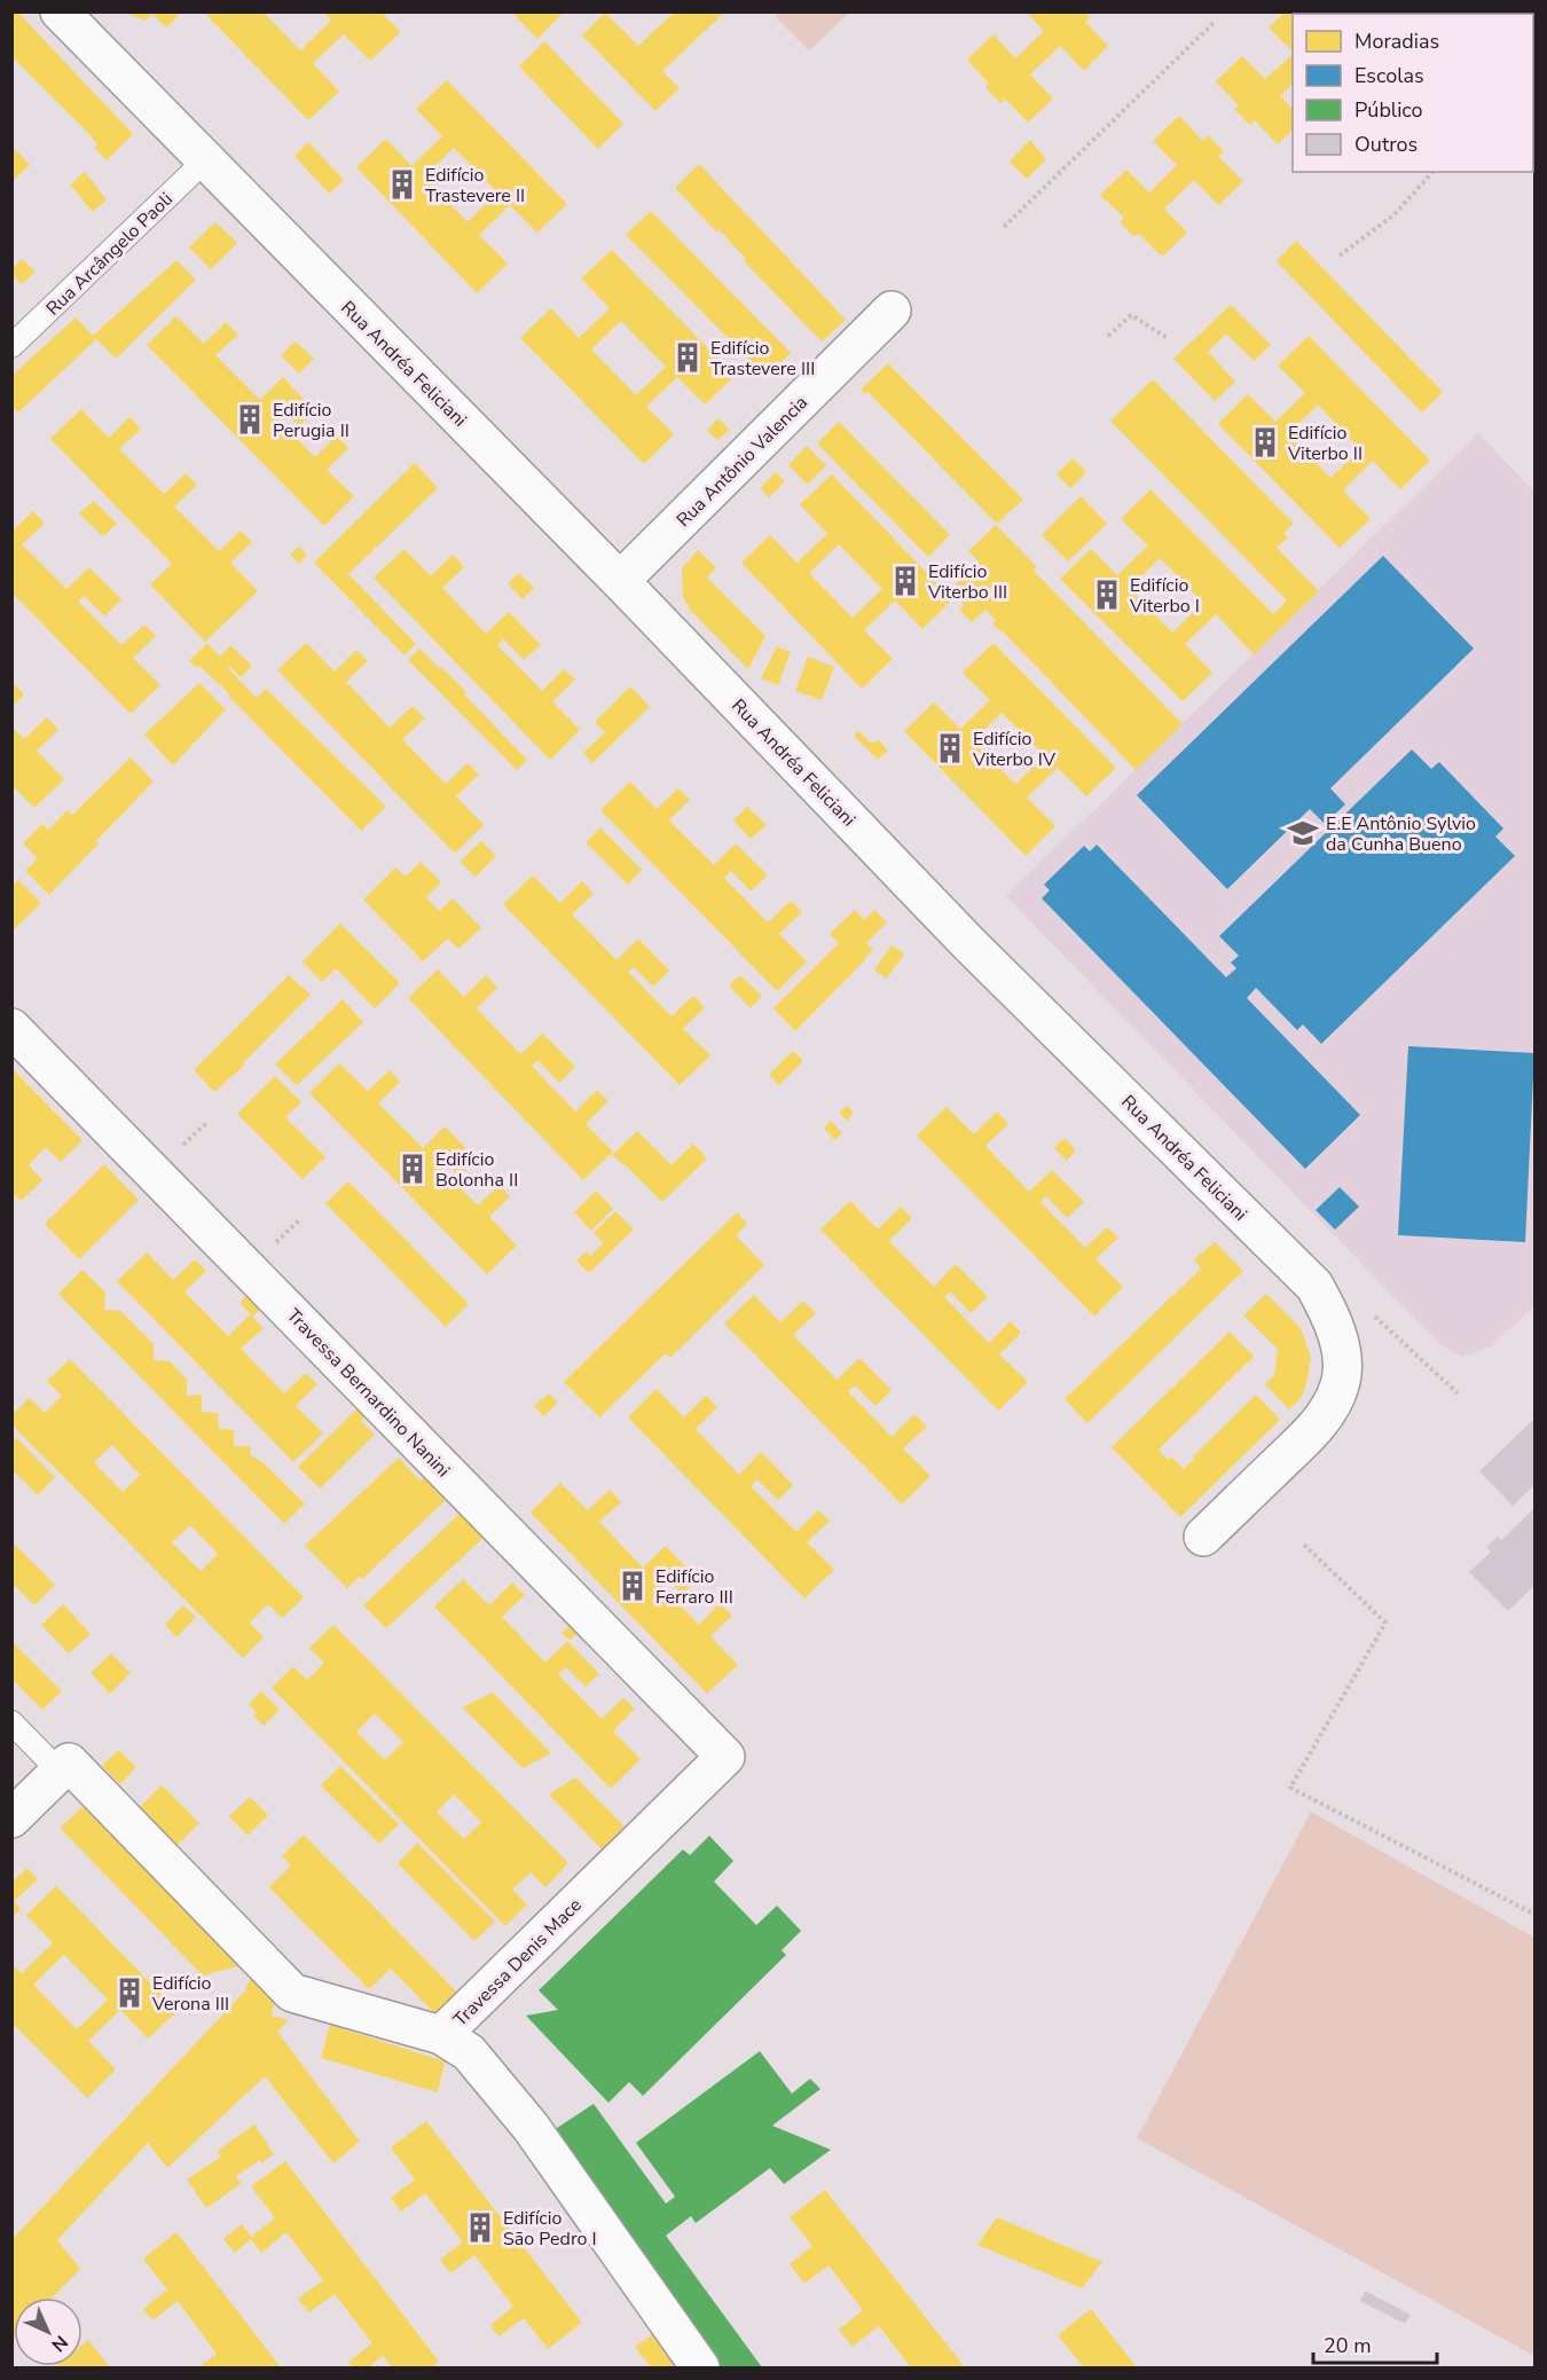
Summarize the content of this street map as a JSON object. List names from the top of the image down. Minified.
{"streets":{"street":["Rua Andréa Feliciani","Rua Antônio Valencia","Travessa Bernardino Nanini","Travessa Denis Mace"],"lane":["Rua Arcângelo Paoli"]},"crossings":[["Rua Arcângelo Paoli","Rua Andréa Feliciani"],["Rua Andréa Feliciani","Rua Antônio Valencia"],["Travessa Bernardino Nanini","Travessa Denis Mace"]],"places":{"building":["Edifício Trastevere II","Edifício Trastevere III","Edifício Perugia II","Edifício Viterbo II","Edifício Viterbo III","Edifício Viterbo I","Edifício Viterbo IV","Edifício Bolonha II","Edifício Ferraro III","Edifício Verona III","Edifício São Pedro I"],"school or university":["E.E Antônio Sylvio da Cunha Bueno"]},"legend":["Moradias","Escolas","Público","Outros"],"scale_bar":"20 m","north":"bottom right"}
